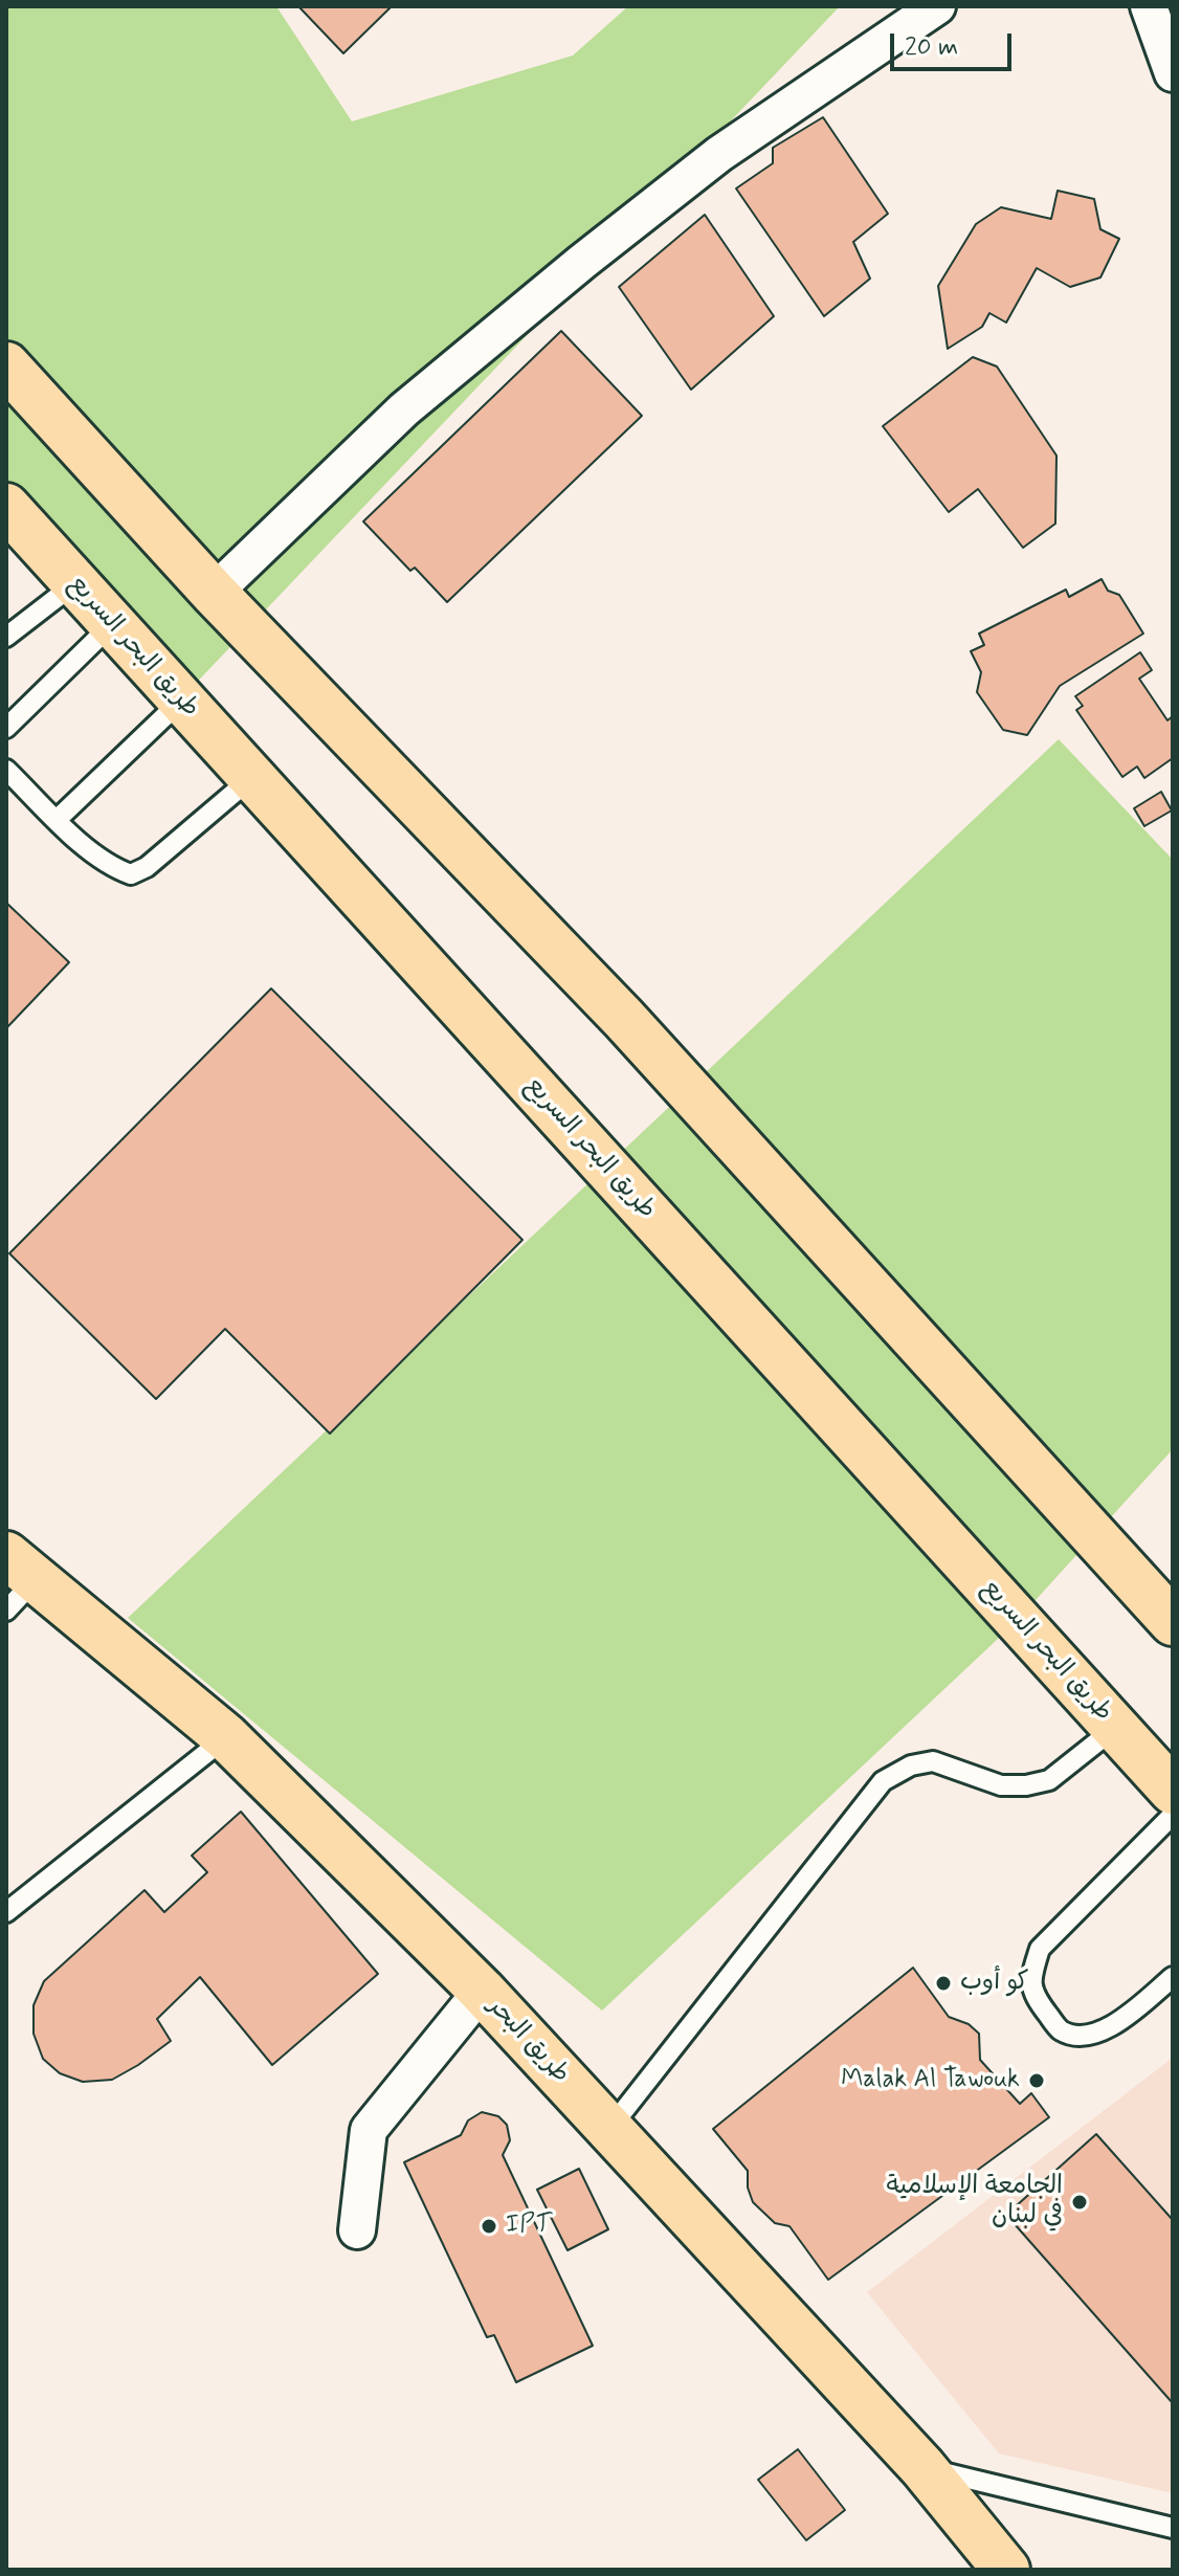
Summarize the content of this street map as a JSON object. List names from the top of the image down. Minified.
{"streets":{"highway":["طريق البحر السريع","طريق البحر"]},"places":["كو أوب","Malak Al Tawouk","الجامعة الإسلامية في لبنان","IPT"],"scale_bar":"20 m"}
